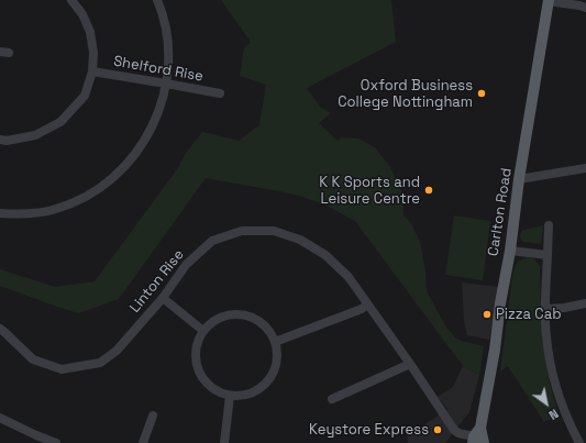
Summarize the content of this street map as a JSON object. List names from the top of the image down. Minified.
{"streets":{"main road":["Carlton Road"],"street":["Shelford Rise","Linton Rise"]},"crossings":[["Carlton Road","Linton Rise"]],"places":["Oxford Business College Nottingham","K K Sports and Leisure Centre","Pizza Cab","Keystore Express"],"north":"bottom right"}
